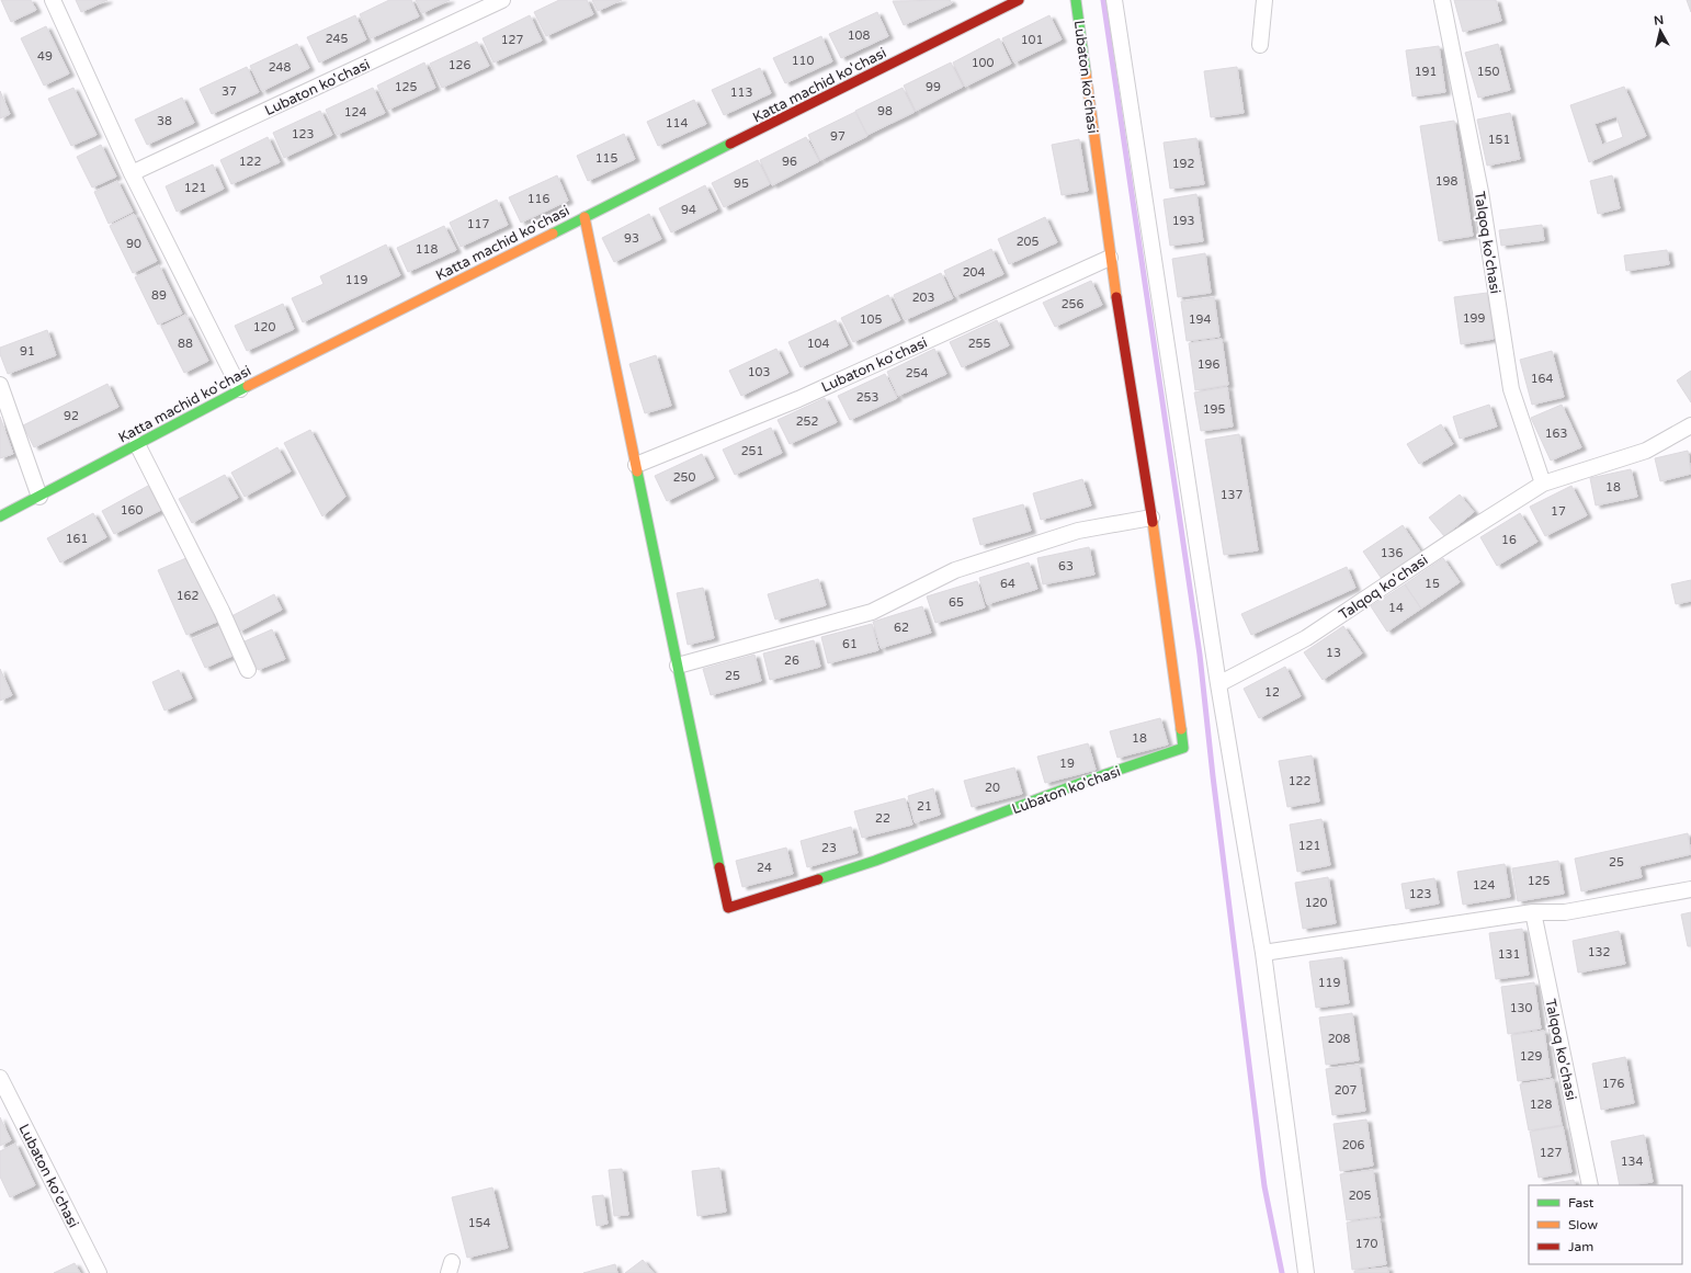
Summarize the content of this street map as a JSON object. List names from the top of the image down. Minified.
{"streets":{"street":["Lubaton ko'chasi","Katta machid ko'chasi","Talqoq ko'chasi"]},"house_numbers":["108","245","127","101","49","110","100","126","248","191","150","125","99","37","113","98","124","38","114","123","97","151","115","122","96","192","198","95","121","116","94","193","117","93","205","90","118","204","119","89","203","256","199","105","194","120","88","104","255","91","196","103","254","164","253","195","92","252","163","251","250","18","137","160","17","161","16","136","63","64","15","162","65","14","62","61","13","26","25","12","18","19","122","20","21","22","121","23","25","24","125","124","123","120","132","131","119","130","208","129","176","207","128","206","127","134","205","154","170"],"legend":["Fast","Slow","Jam"],"north":"top"}
